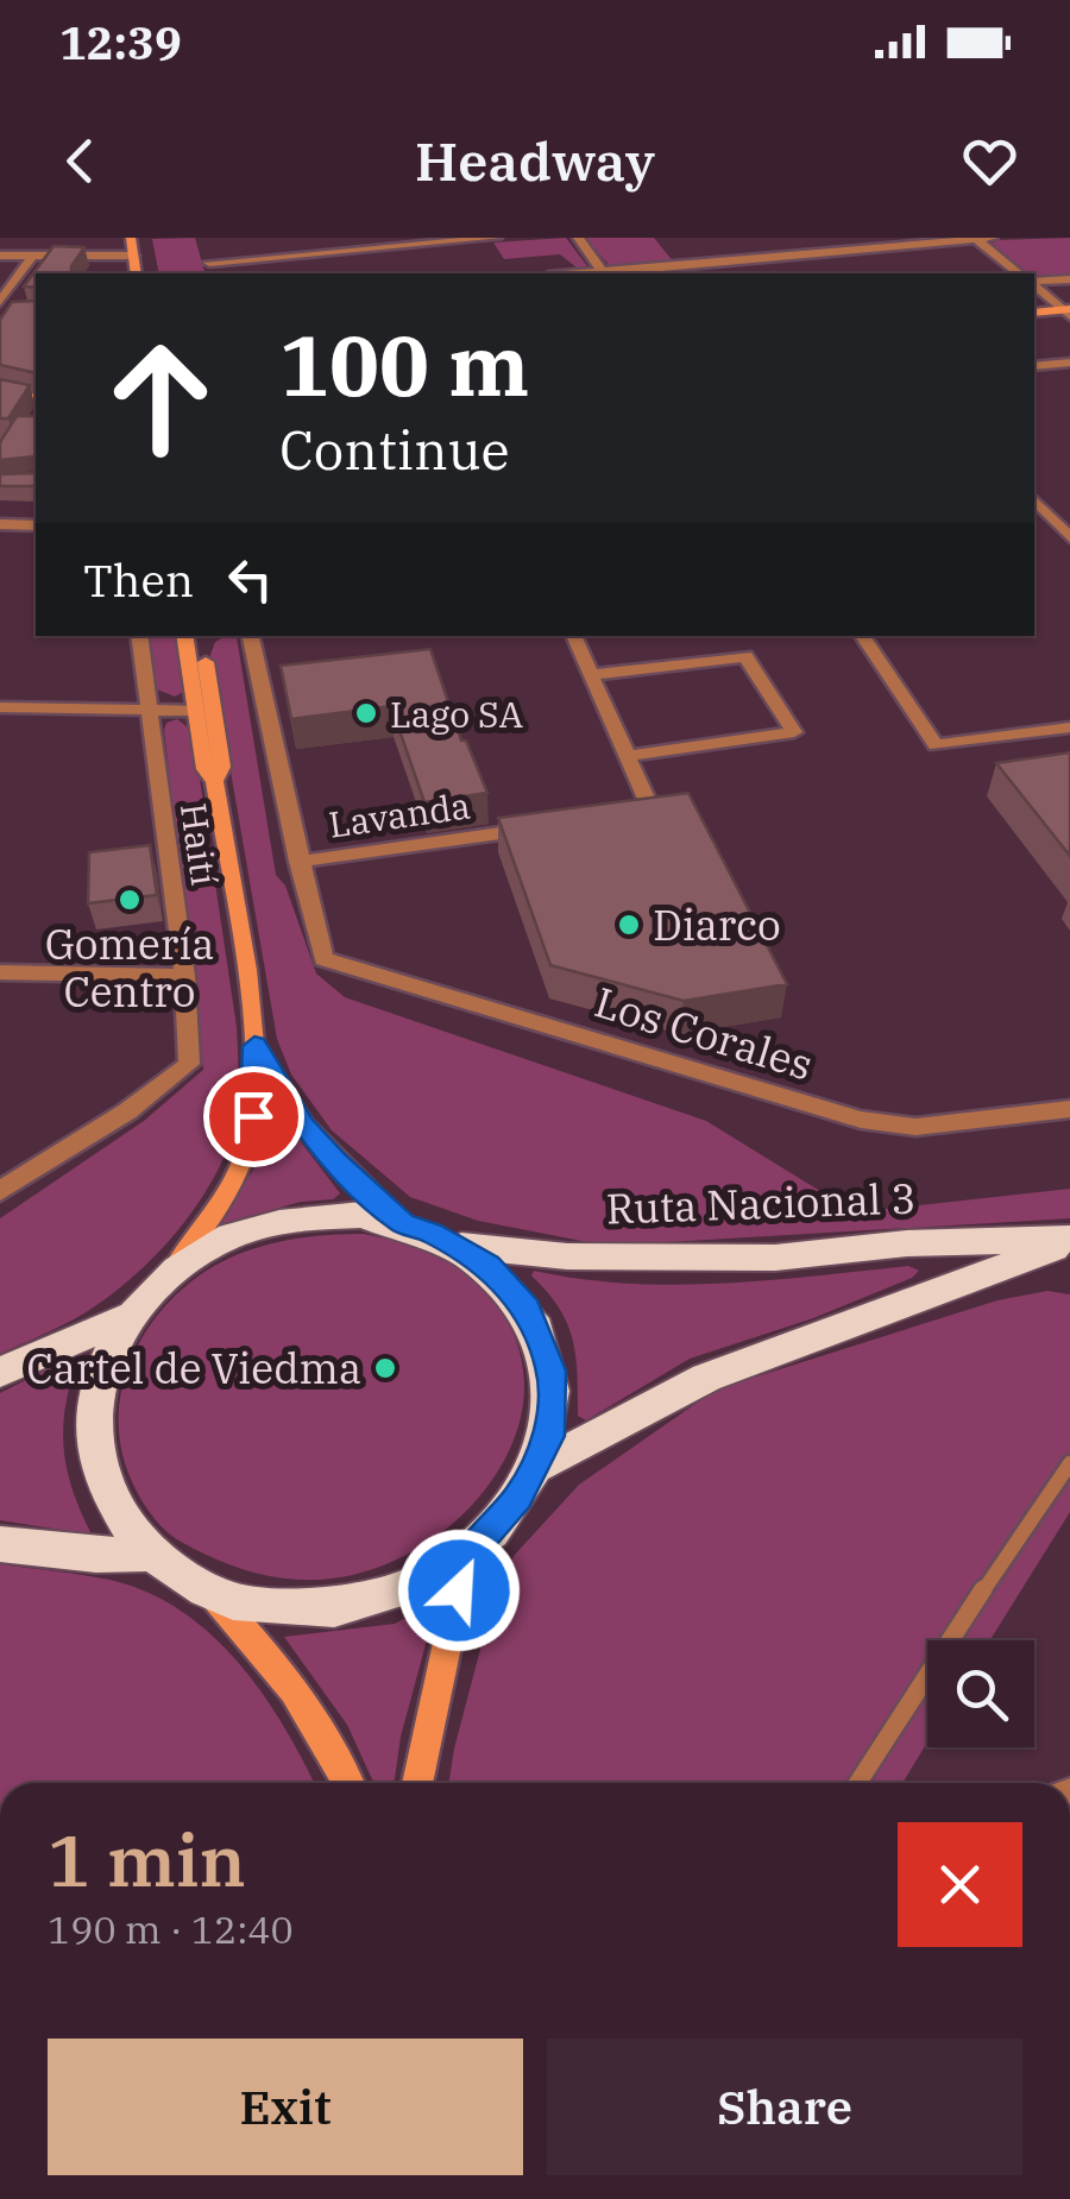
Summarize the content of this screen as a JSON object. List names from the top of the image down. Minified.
{"streets":{"highway":["Ruta Nacional 3"],"street":["Lavanda","Haití","Los Corales"]},"crossings":[["Lavanda","Los Corales"]],"places":["Lago SA","Gomería Centro","Diarco","Cartel de Viedma"],"page":{"status":"12:39","header":"Headway","turn":["100 m","Continue"],"then":"Then","heading":["1 min","190 m · 12:40"],"buttons":["Exit","Share"]}}
